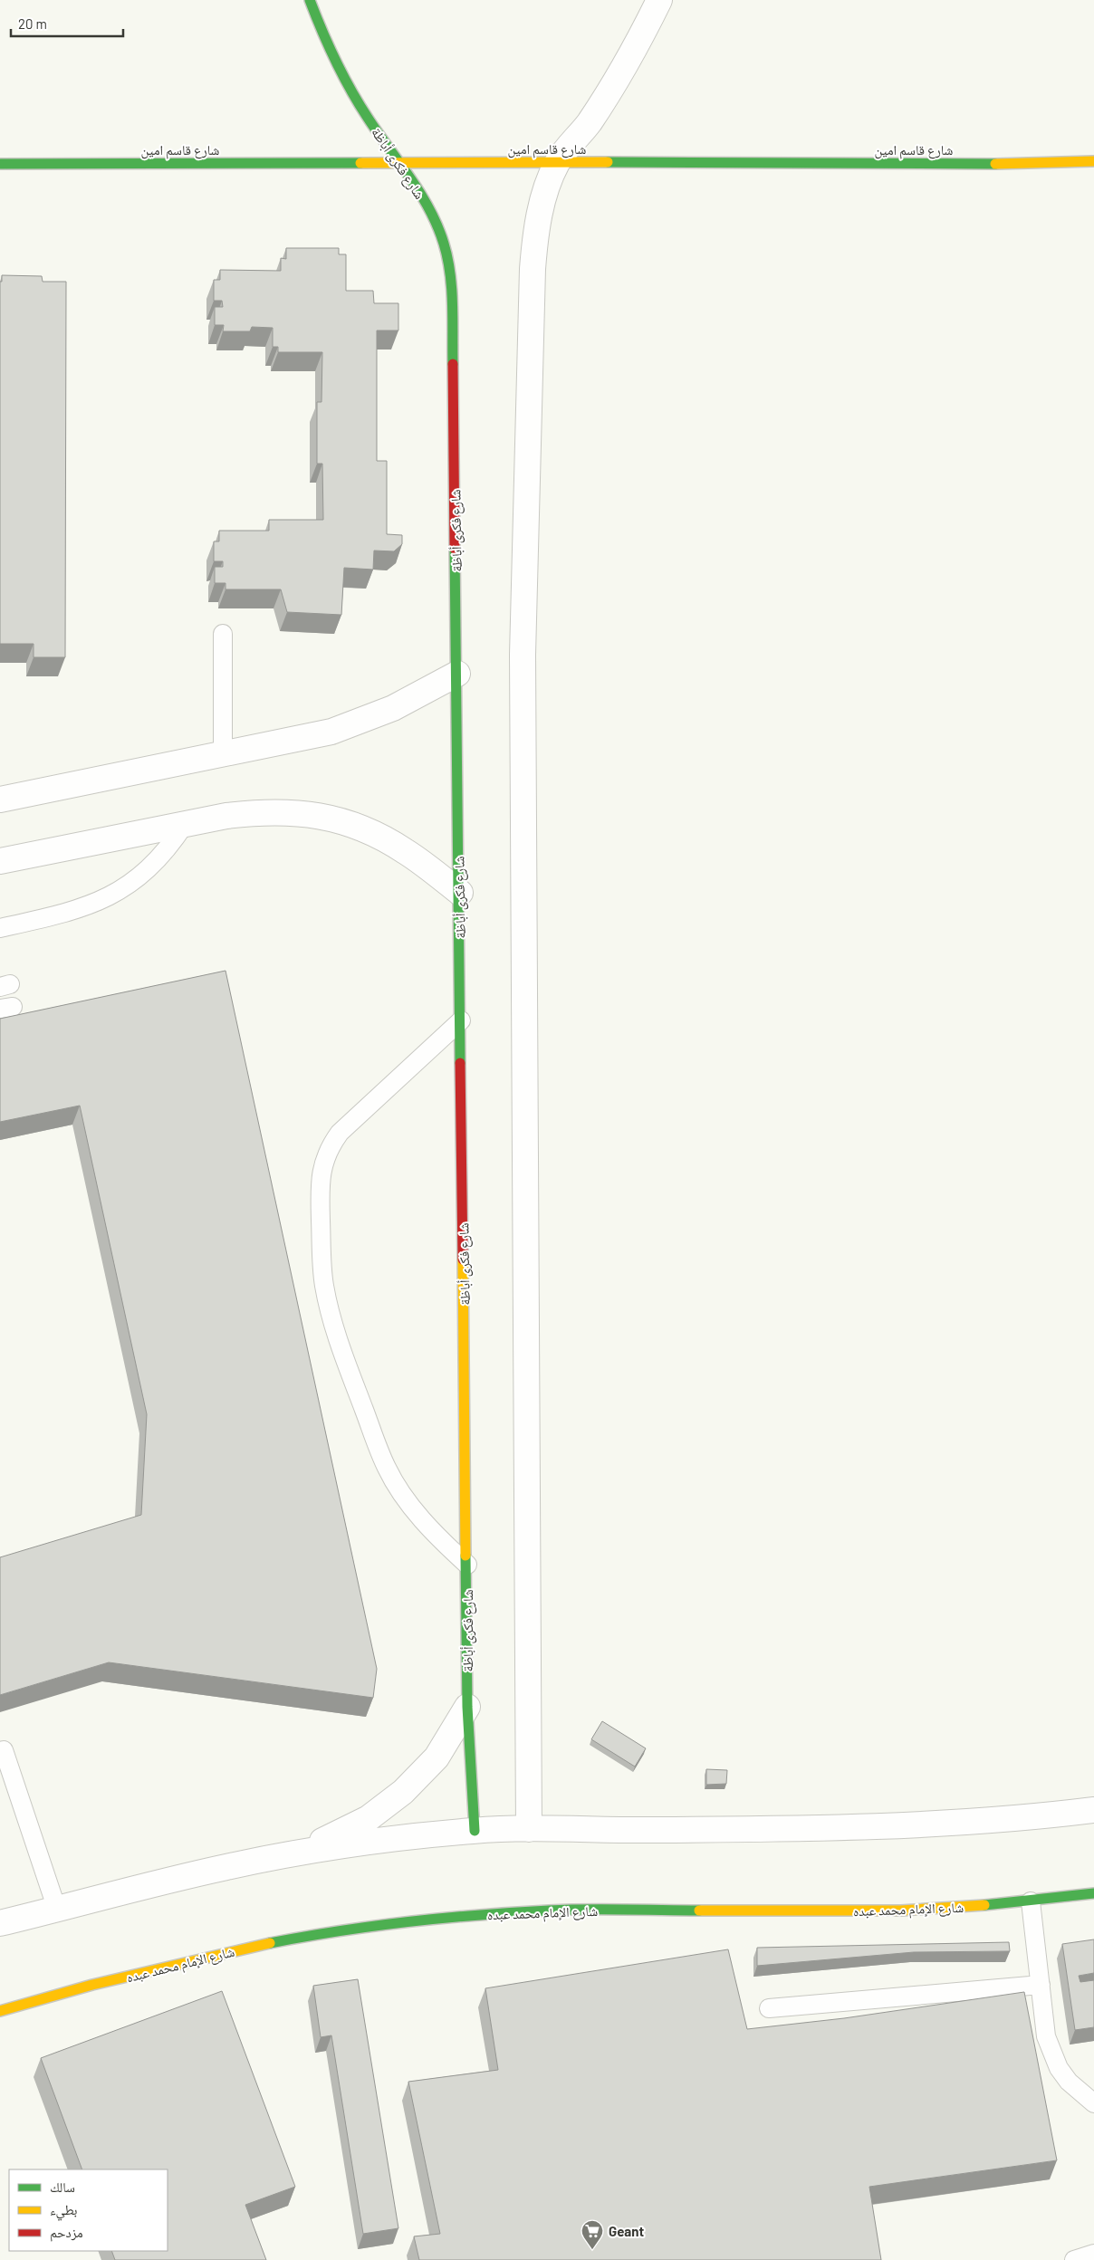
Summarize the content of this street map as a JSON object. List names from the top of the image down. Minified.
{"streets":{"street":["شارع قاسم امين","شارع فكرى أباظة","شارع الإمام محمد عبده"]},"crossings":[["شارع قاسم امين","شارع فكرى أباظة"]],"places":{"supermarket":["Geant"]},"legend":["سالك","بطيء","مزدحم"],"scale_bar":"20 m"}
